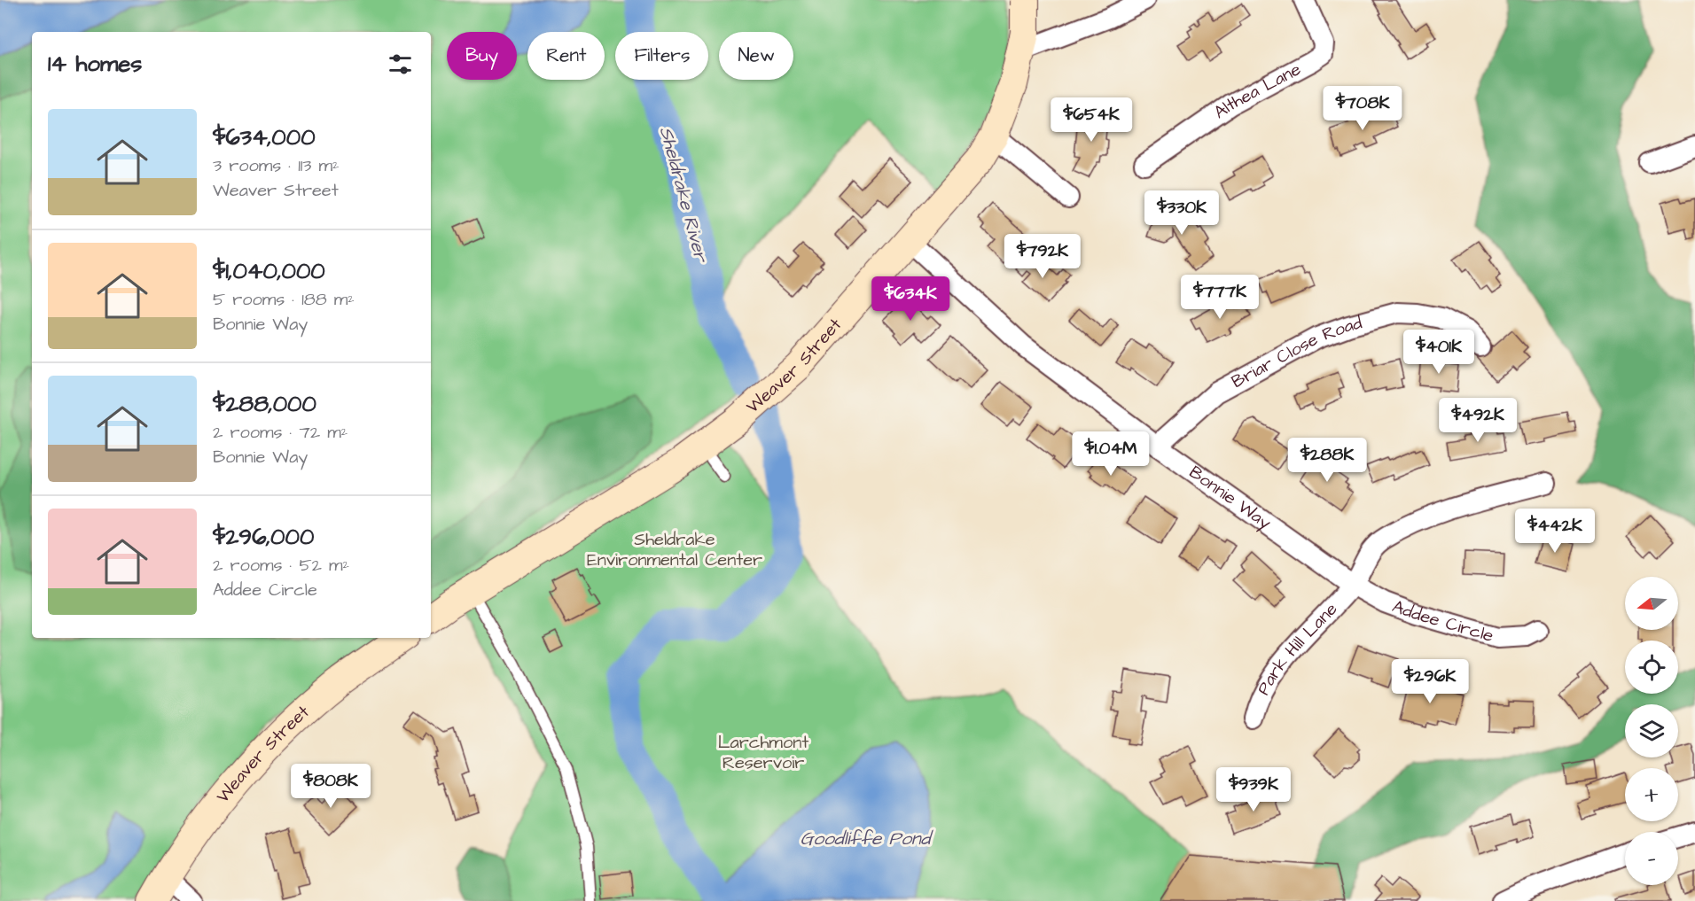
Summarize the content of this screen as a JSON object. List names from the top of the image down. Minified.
{"streets":{"main road":["Weaver Street"],"street":["Althea Lane","Briar Close Road","Bonnie Way","Addee Circle","Park Hill Lane"]},"crossings":[["Briar Close Road","Bonnie Way"],["Weaver Street","Bonnie Way"],["Bonnie Way","Addee Circle"],["Bonnie Way","Park Hill Lane"],["Addee Circle","Park Hill Lane"]],"water":["Sheldrake River","Goodliffe Pond"],"parks":["Sheldrake Environmental Center","Larchmont Reservoir"],"north":"left","page":{"chip":["Buy","Rent","Filters","New"],"heading":"14 homes","price":["$708K","$654K","$330K","$792K","$777K","$634K","$401K","$492K","$1.04M","$288K","$442K","$296K","$808K","$939K"],"list":[{"name":"$634,000","note":"3 rooms · 113 m² · Weaver Street"},{"name":"$1,040,000","note":"5 rooms · 188 m² · Bonnie Way"},{"name":"$288,000","note":"2 rooms · 72 m² · Bonnie Way"},{"name":"$296,000","note":"2 rooms · 52 m² · Addee Circle"}],"map_buttons":["+","−"]}}
